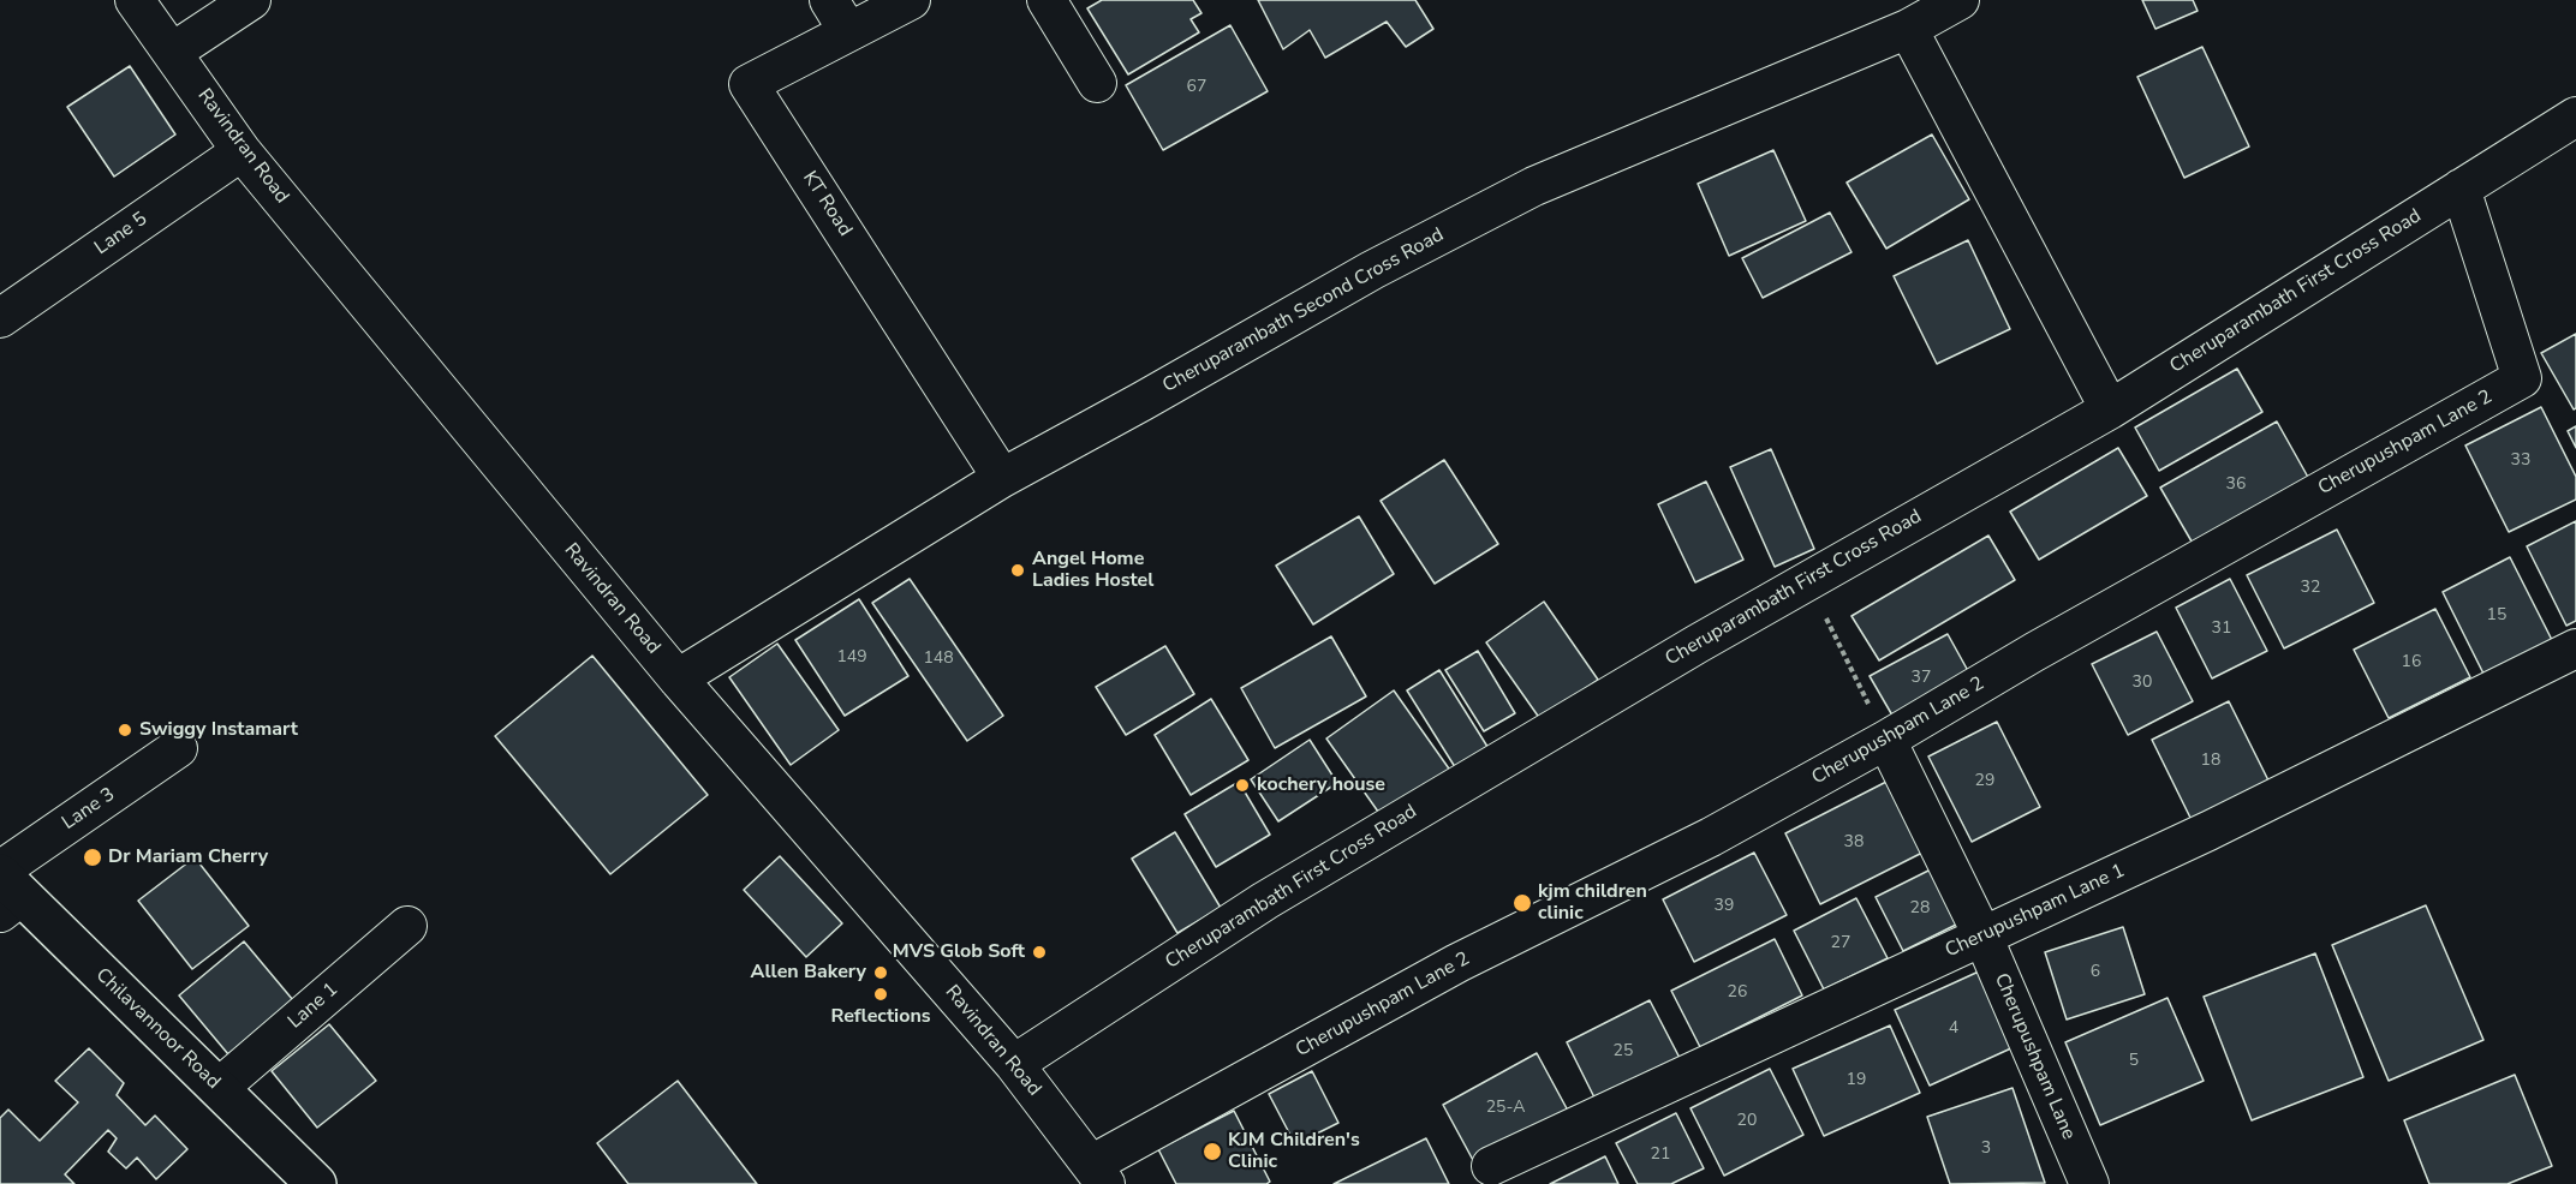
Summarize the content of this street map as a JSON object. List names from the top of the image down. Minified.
{"streets":{"street":["Ravindran Road","KT Road","Lane 5","Cheruparambath First Cross Road","Cheruparambath Second Cross Road","Cherupushpam Lane 2","Lane 3","Cherupushpam Lane 1","Lane 1","Chilavannoor Road","Cherupushpam Lane"]},"crossings":[["Ravindran Road","Lane 5"],["Ravindran Road","Cheruparambath First Cross Road"],["Ravindran Road","Cheruparambath Second Cross Road"],["Ravindran Road","Cherupushpam Lane 2"],["KT Road","Cheruparambath Second Cross Road"],["Cheruparambath First Cross Road","Cherupushpam Lane 2"],["Cherupushpam Lane 2","Cherupushpam Lane"],["Lane 3","Chilavannoor Road"],["Cherupushpam Lane 1","Cherupushpam Lane"],["Lane 1","Chilavannoor Road"]],"places":["Angel Home Ladies Hostel","Swiggy Instamart","kochery house","Dr Mariam Cherry","kjm children clinic","MVS Glob Soft","Allen Bakery","Reflections","KJM Children's Clinic"],"house_numbers":["67","33","36","32","15","31","149","148","16","37","30","18","29","38","39","28","27","6","26","4","25","5","19","25-A","20","3","21"]}
